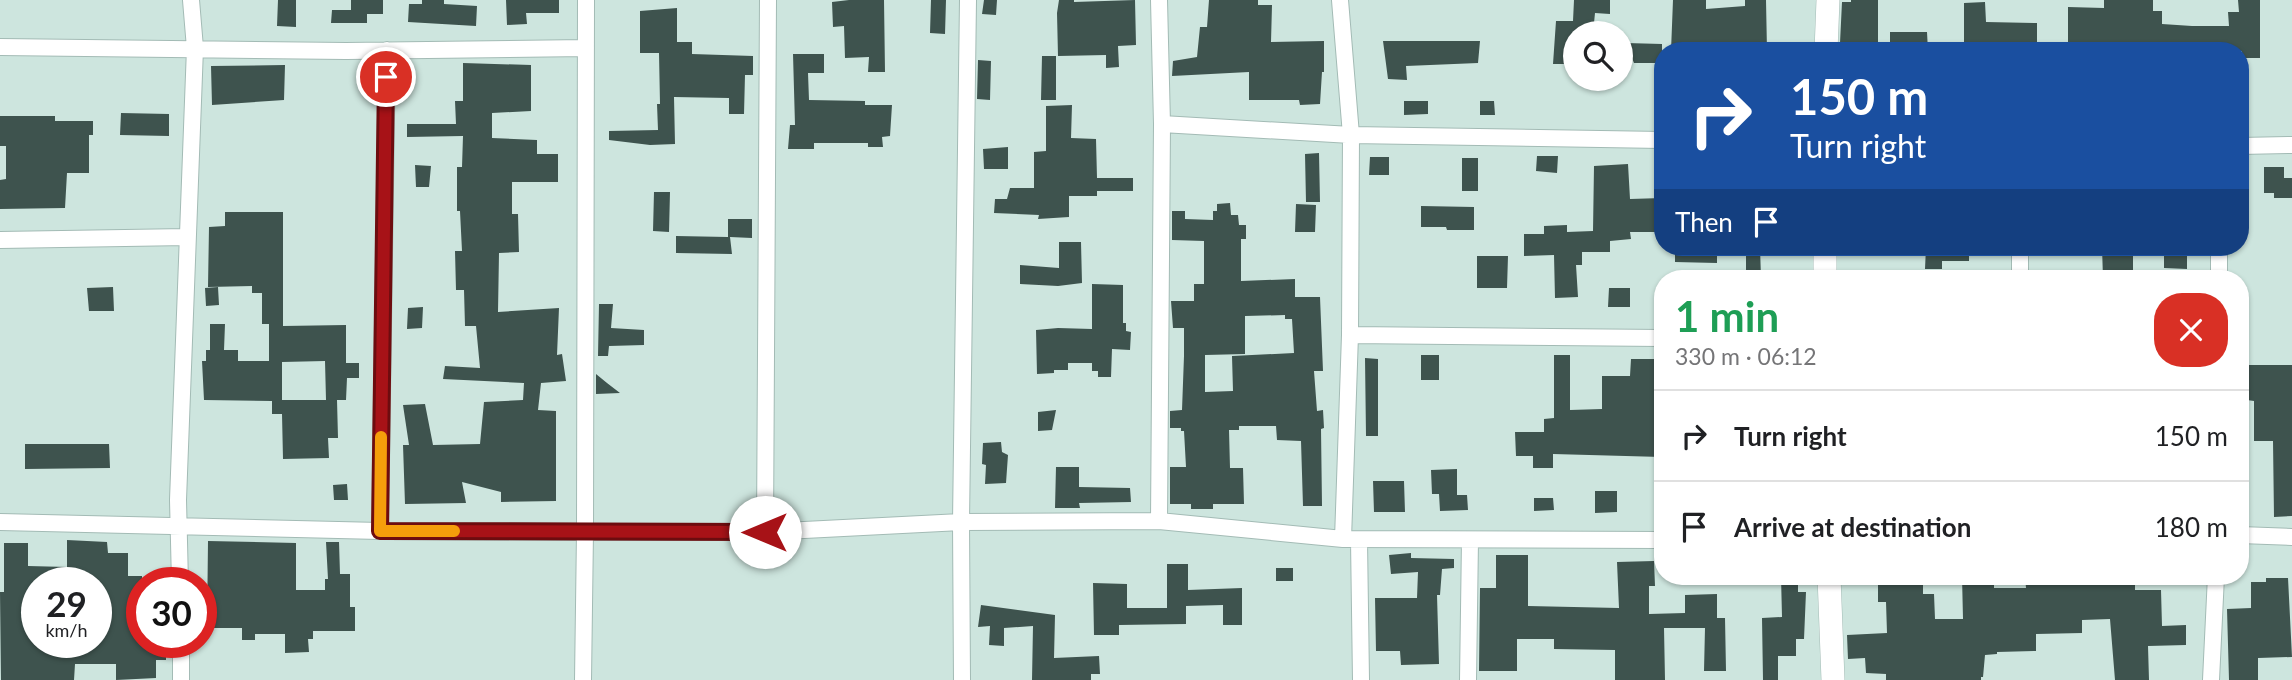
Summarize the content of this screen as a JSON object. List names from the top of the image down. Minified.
{"page":{"turn":["150 m","Turn right"],"then":"Then","heading":["1 min","330 m · 06:12"],"list":[{"name":"Turn right","value":"150 m"},{"name":"Arrive at destination","value":"180 m"}],"speed":"29 km/h","limit":"30"}}
